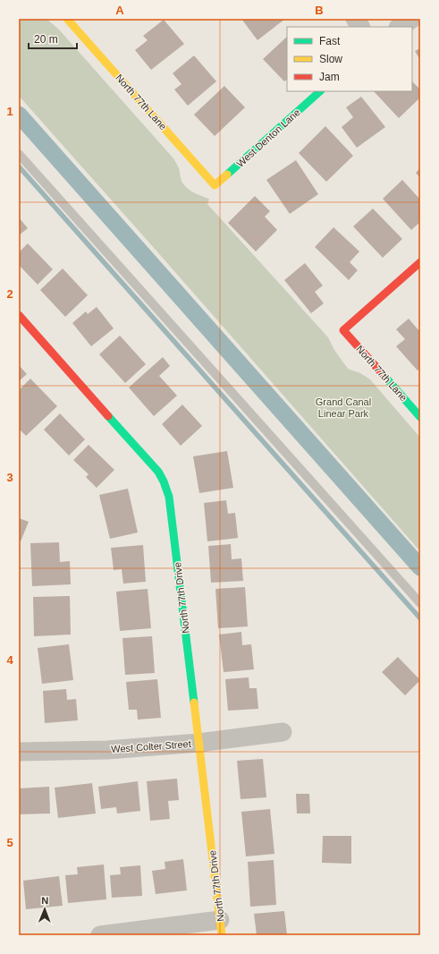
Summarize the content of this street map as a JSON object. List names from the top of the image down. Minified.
{"streets":{"street":["North 77th Lane","West Denton Lane","North 77th Drive","West Colter Street"]},"crossings":[["North 77th Lane","West Denton Lane"],["North 77th Drive","West Colter Street"]],"parks":["Grand Canal Linear Park"],"legend":["Fast","Slow","Jam"],"scale_bar":"20 m","north":"top","grid":{"columns":["A","B"],"rows":["1","2","3","4","5"]}}
